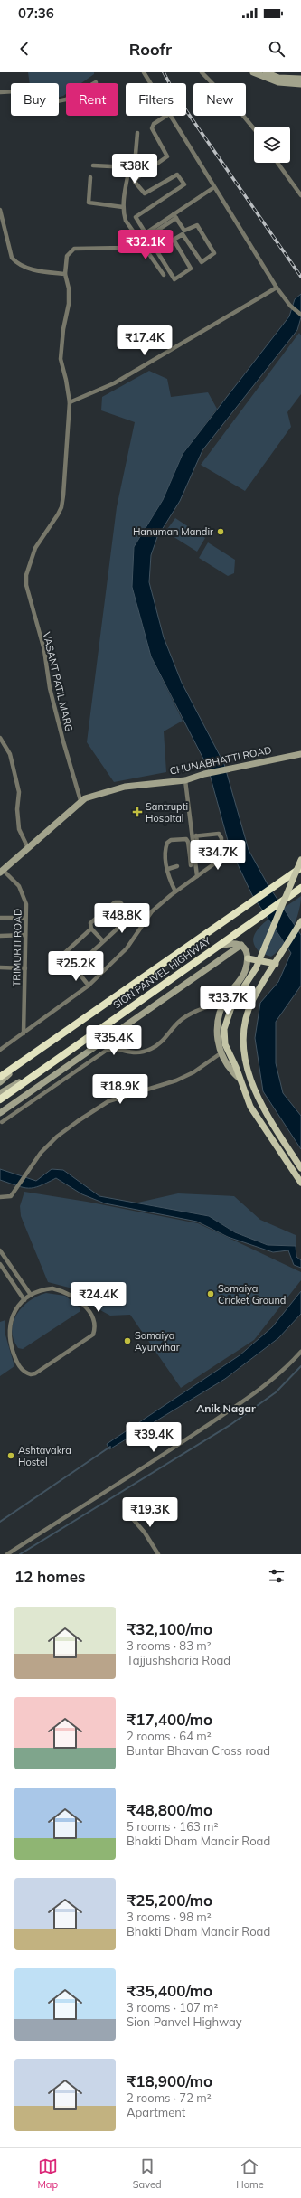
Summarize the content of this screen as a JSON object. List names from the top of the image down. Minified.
{"streets":{"highway":["SION PANVEL HIGHWAY"],"street":["VASANT PATIL MARG","CHUNABHATTI ROAD","TRIMURTI ROAD"]},"crossings":[["VASANT PATIL MARG","CHUNABHATTI ROAD"],["CHUNABHATTI ROAD","TRIMURTI ROAD"]],"districts":["Anik Nagar"],"places":{"other":["Hanuman Mandir","Somaiya Cricket Ground","Somaiya Ayurvihar","Ashtavakra Hostel"],"health":["Santrupti Hospital"]},"page":{"status":"07:36","header":"Roofr","chip":["Buy","Rent","Filters","New"],"price":["₹38K","₹32.1K","₹17.4K","₹34.7K","₹48.8K","₹25.2K","₹33.7K","₹35.4K","₹18.9K","₹24.4K","₹39.4K","₹19.3K"],"heading":"12 homes","list":[{"name":"₹32,100/mo","note":"3 rooms · 83 m² · Tajjushsharia Road"},{"name":"₹17,400/mo","note":"2 rooms · 64 m² · Buntar Bhavan Cross road"},{"name":"₹48,800/mo","note":"5 rooms · 163 m² · Bhakti Dham Mandir Road"},{"name":"₹25,200/mo","note":"3 rooms · 98 m² · Bhakti Dham Mandir Road"},{"name":"₹35,400/mo","note":"3 rooms · 107 m² · Sion Panvel Highway"},{"name":"₹18,900/mo","note":"2 rooms · 72 m² · Apartment"}],"tabs":["Map","Saved","Home"]}}
